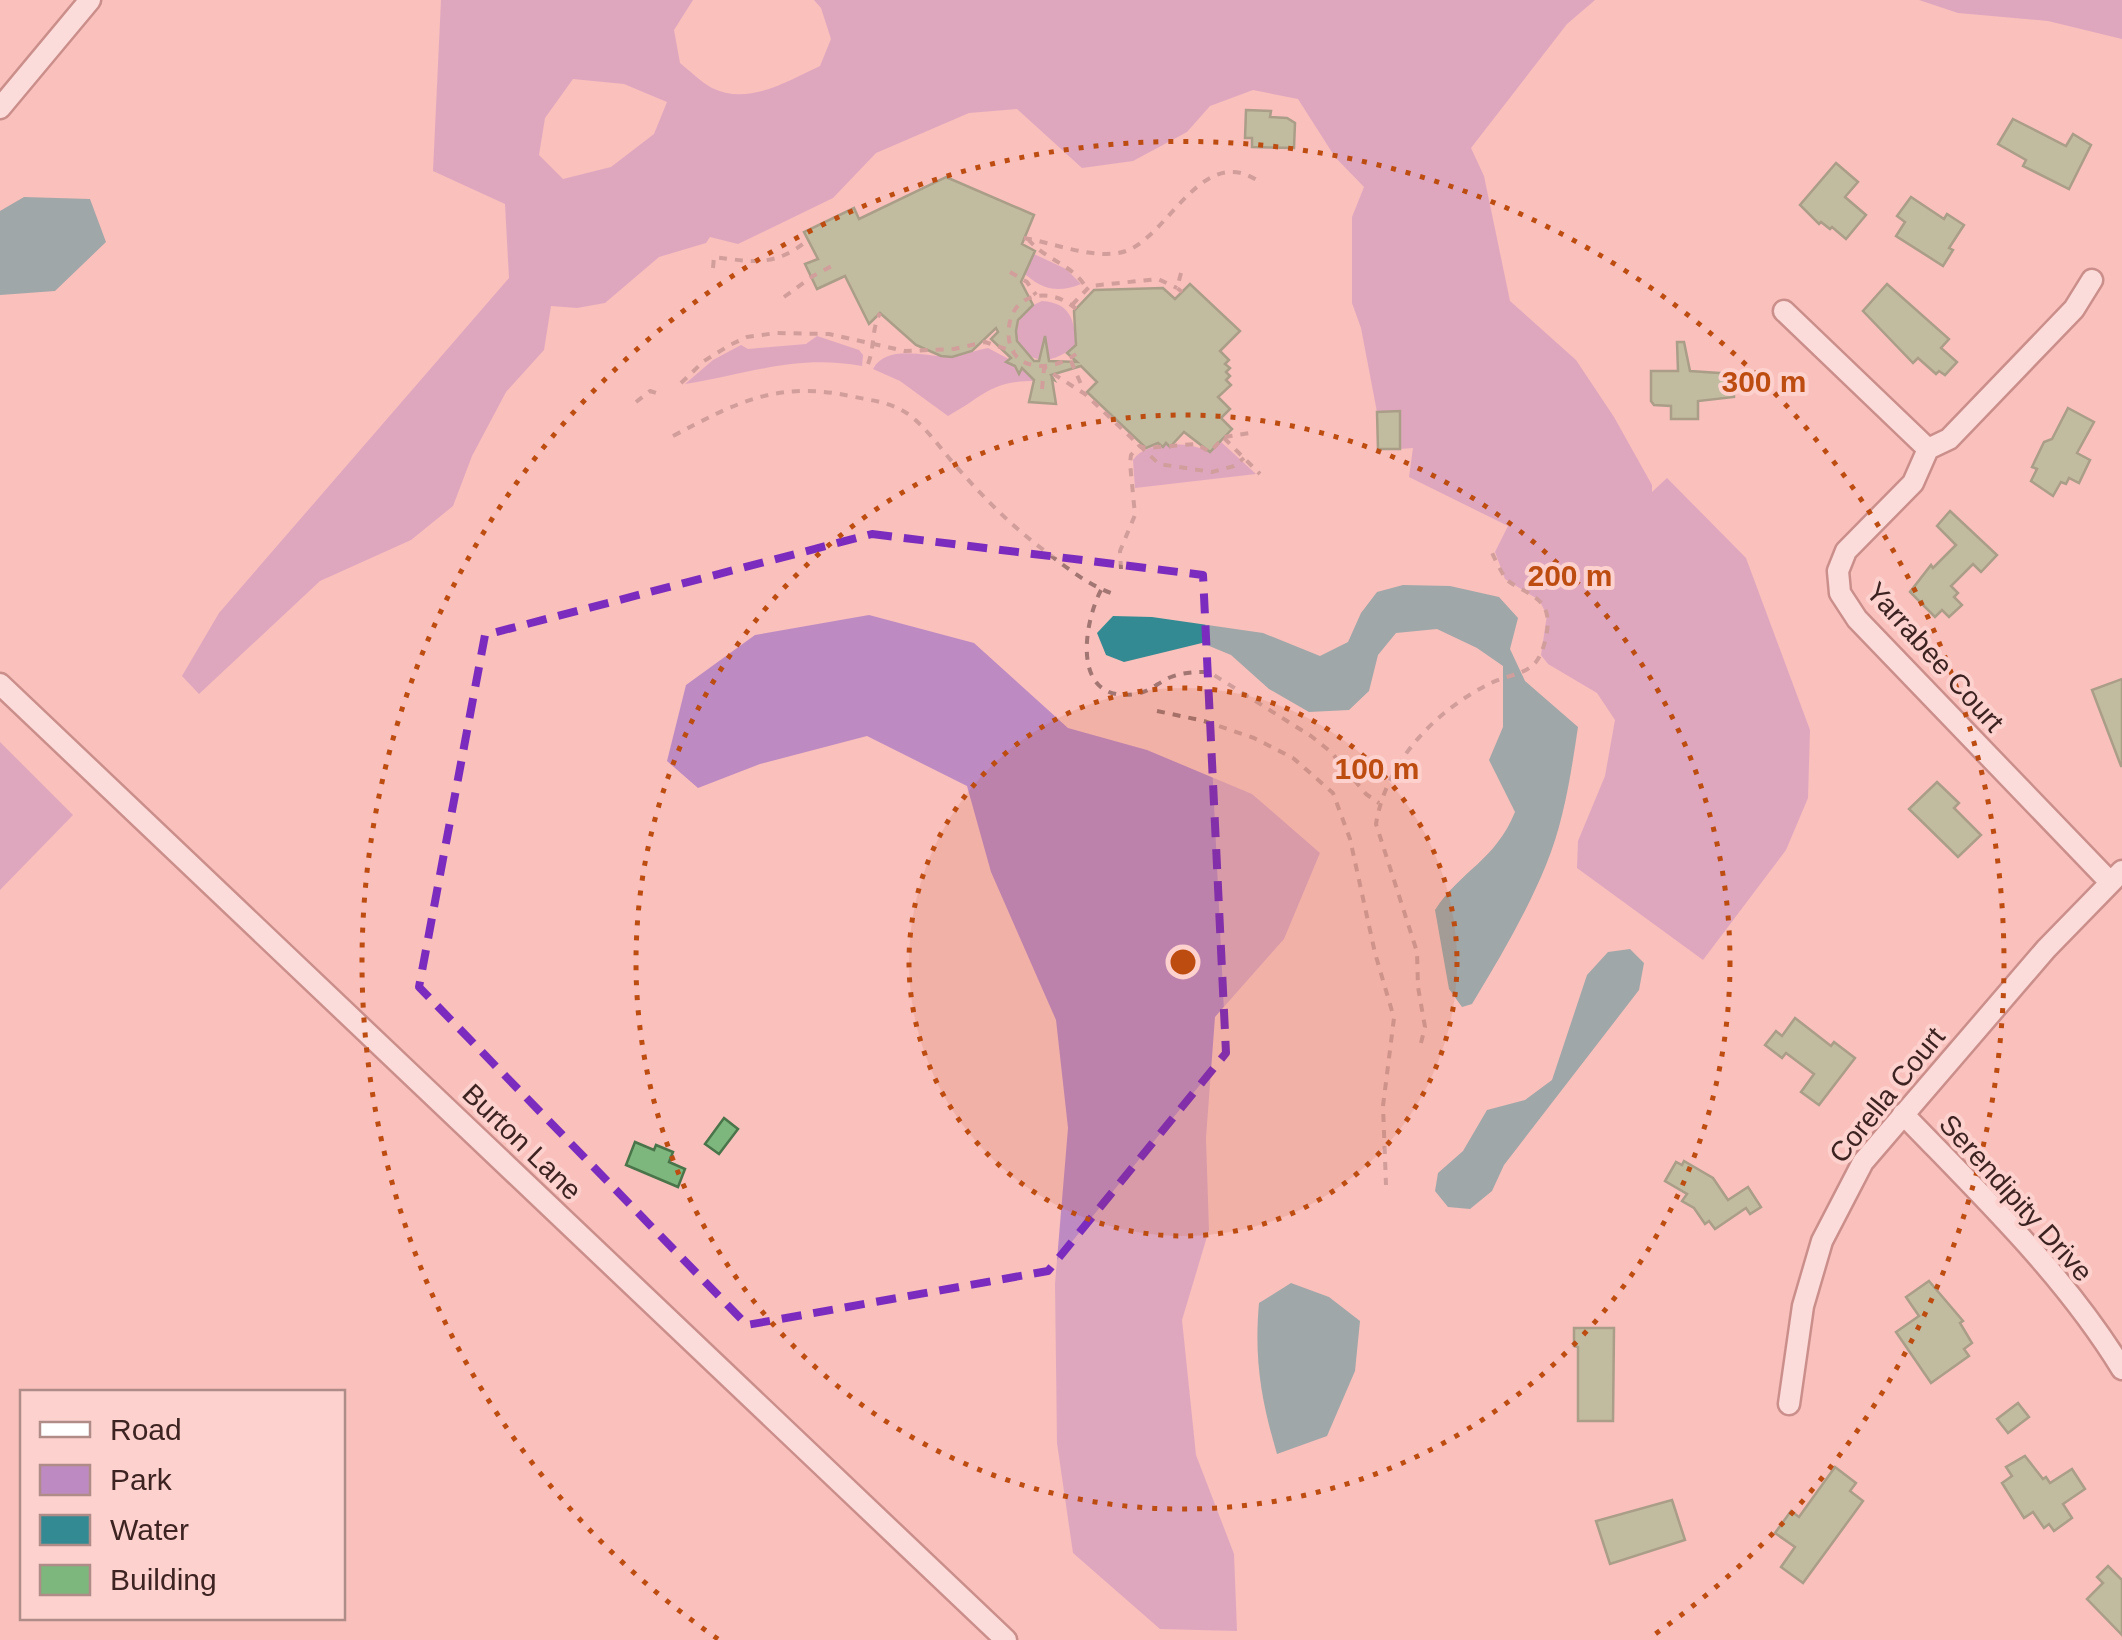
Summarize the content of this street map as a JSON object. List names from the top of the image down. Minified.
{"streets":{"street":["Yarrabee Court","Corella Court","Burton Lane","Serendipity Drive"]},"crossings":[["Yarrabee Court","Corella Court"],["Corella Court","Serendipity Drive"]],"legend":["Road","Park","Water","Building"],"rings":["300 m","200 m","100 m"]}
